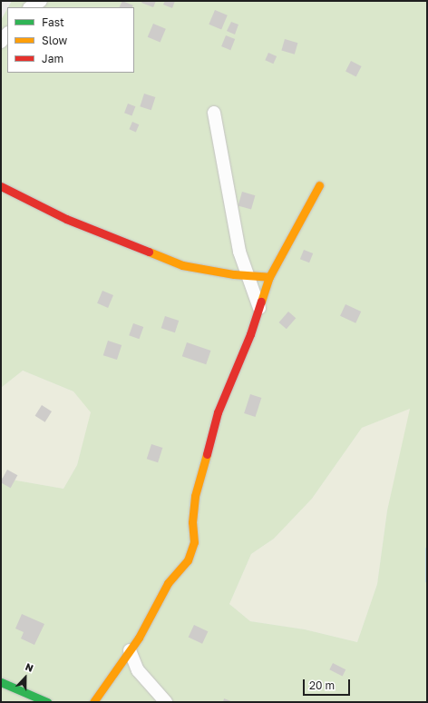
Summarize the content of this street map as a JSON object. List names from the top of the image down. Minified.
{"legend":["Fast","Slow","Jam"],"scale_bar":"20 m","north":"top"}
